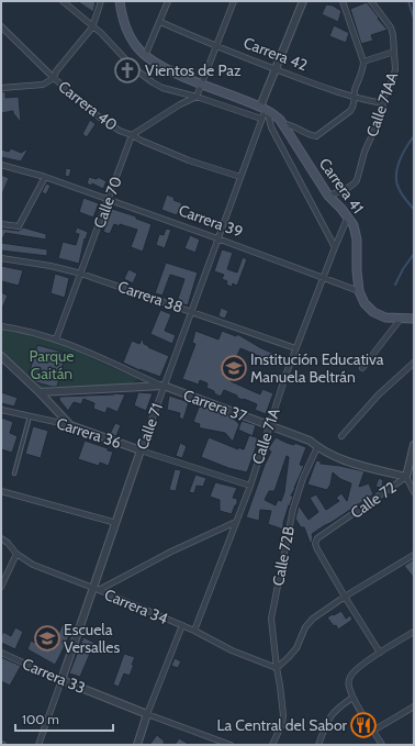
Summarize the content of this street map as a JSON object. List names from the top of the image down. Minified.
{"streets":{"main road":["Carrera 41"],"street":["Carrera 42","Calle 71AA","Carrera 40","Calle 70","Carrera 39","Carrera 38","Carrera 37","Calle 71","Carrera 36","Calle 71A","Calle 72","Calle 72B","Carrera 34","Carrera 33"]},"crossings":[["Carrera 42","Calle 71AA"],["Carrera 42","Calle 71"],["Calle 71AA","Carrera 41"],["Carrera 40","Calle 70"],["Carrera 40","Calle 71"],["Carrera 41","Carrera 39"],["Carrera 41","Calle 71"],["Carrera 41","Calle 71A"],["Calle 70","Carrera 39"],["Calle 70","Carrera 38"],["Calle 70","Carrera 37"],["Carrera 39","Calle 71"],["Carrera 39","Calle 71A"],["Carrera 38","Calle 71"],["Carrera 38","Calle 71A"],["Carrera 37","Calle 71"],["Carrera 37","Calle 71A"],["Carrera 37","Calle 72"],["Carrera 37","Calle 72B"],["Calle 71","Carrera 36"],["Calle 71","Carrera 34"],["Calle 71","Carrera 33"],["Carrera 36","Calle 71A"],["Calle 71A","Carrera 34"],["Calle 72B","Carrera 34"]],"parks":["Parque Gaitán"],"places":{"church":["Vientos de Paz"],"school or university":["Institución Educativa Manuela Beltrán","Escuela Versalles"],"restaurant":["La Central del Sabor"]},"scale_bar":"100 m"}
